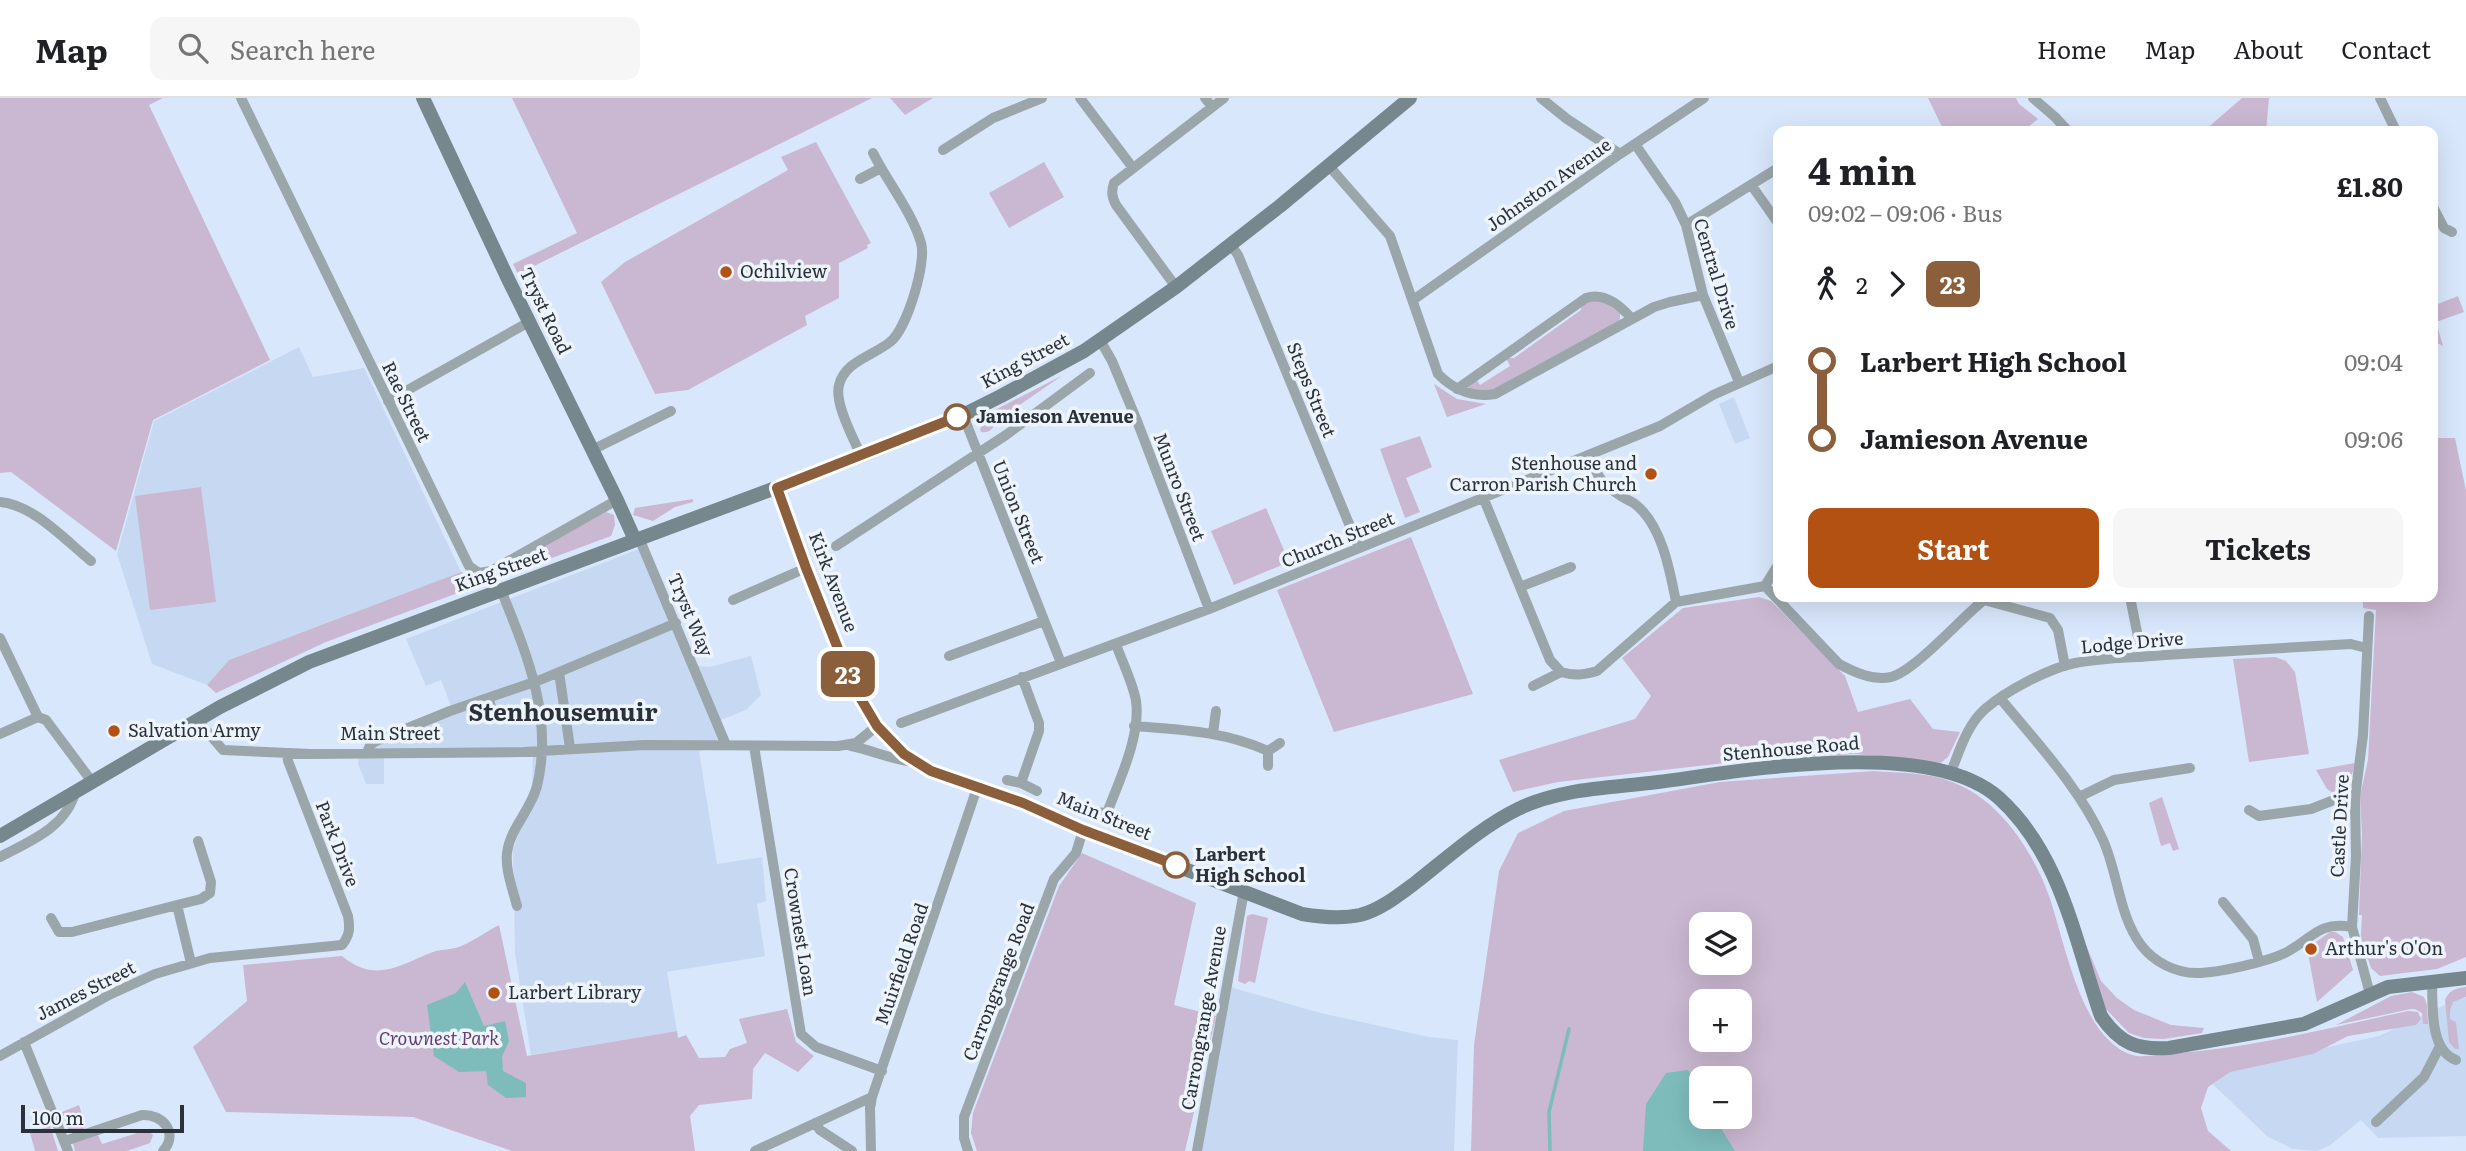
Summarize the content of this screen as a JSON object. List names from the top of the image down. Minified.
{"streets":{"street":["Johnston Avenue","Central Drive","Tryst Road","King Street","Steps Street","Rae Street","Munro Street","Union Street","Church Street","Kirk Avenue","Tryst Way","Lodge Drive","Main Street","Stenhouse Road","Castle Drive","Park Drive","Crownest Loan","Muirfield Road","Carrongrange Road","James Street","Carrongrange Avenue"]},"crossings":[["Johnston Avenue","Central Drive"],["Central Drive","Church Street"],["Tryst Road","King Street"],["Tryst Road","Rae Street"],["Tryst Road","Tryst Way"],["King Street","Steps Street"],["King Street","Munro Street"],["King Street","Union Street"],["King Street","Kirk Avenue"],["King Street","Tryst Way"],["King Street","Main Street"],["Steps Street","Church Street"],["Munro Street","Church Street"],["Union Street","Church Street"],["Kirk Avenue","Main Street"],["Tryst Way","Main Street"],["Lodge Drive","Stenhouse Road"],["Lodge Drive","Castle Drive"],["Main Street","Stenhouse Road"],["Main Street","Park Drive"],["Main Street","Crownest Loan"],["Main Street","Muirfield Road"],["Main Street","Carrongrange Road"],["Main Street","Carrongrange Avenue"],["Stenhouse Road","Castle Drive"],["Park Drive","James Street"],["Crownest Loan","Muirfield Road"]],"districts":["Stenhousemuir"],"parks":["Crownest Park"],"places":["Ochilview","Jamieson Avenue","Stenhouse and Carron Parish Church","Salvation Army","Larbert High School","Arthur's O'On","Larbert Library"],"lines":["bus line 23"],"scale_bar":"100 m","page":{"header":"Map","search":"Search here","nav":["Home","Map","About","Contact"],"on_map":"23","heading":["4 min","09:02 – 09:06 · Bus","£1.80"],"legs":["2","23"],"list":[{"name":"Larbert High School","value":"09:04"},{"name":"Jamieson Avenue","value":"09:06"}],"buttons":["Start","Tickets"],"map_buttons":["+","−"],"scale":"100 m"}}
